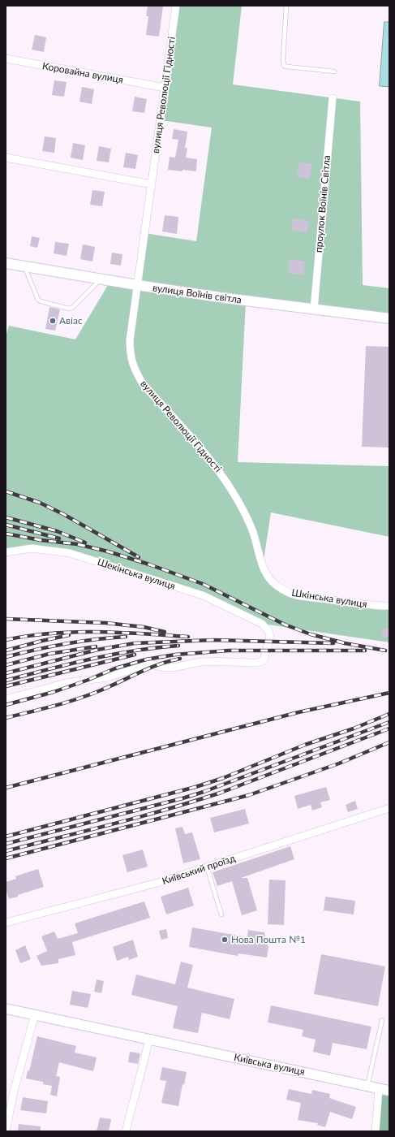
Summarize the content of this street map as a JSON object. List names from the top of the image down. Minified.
{"streets":{"street":["Коровайна вулиця","вулиця Революції Гідності","проулок Воїнів Світла","вулиця Воїнів світла","Шекінська вулиця","Шкінська вулиця","Київський проїзд","Київська вулиця"]},"crossings":[["вулиця Революції Гідності","вулиця Воїнів світла"],["вулиця Революції Гідності","Шкінська вулиця"],["проулок Воїнів Світла","вулиця Воїнів світла"]],"places":["Авіас","Нова Пошта №1"]}
